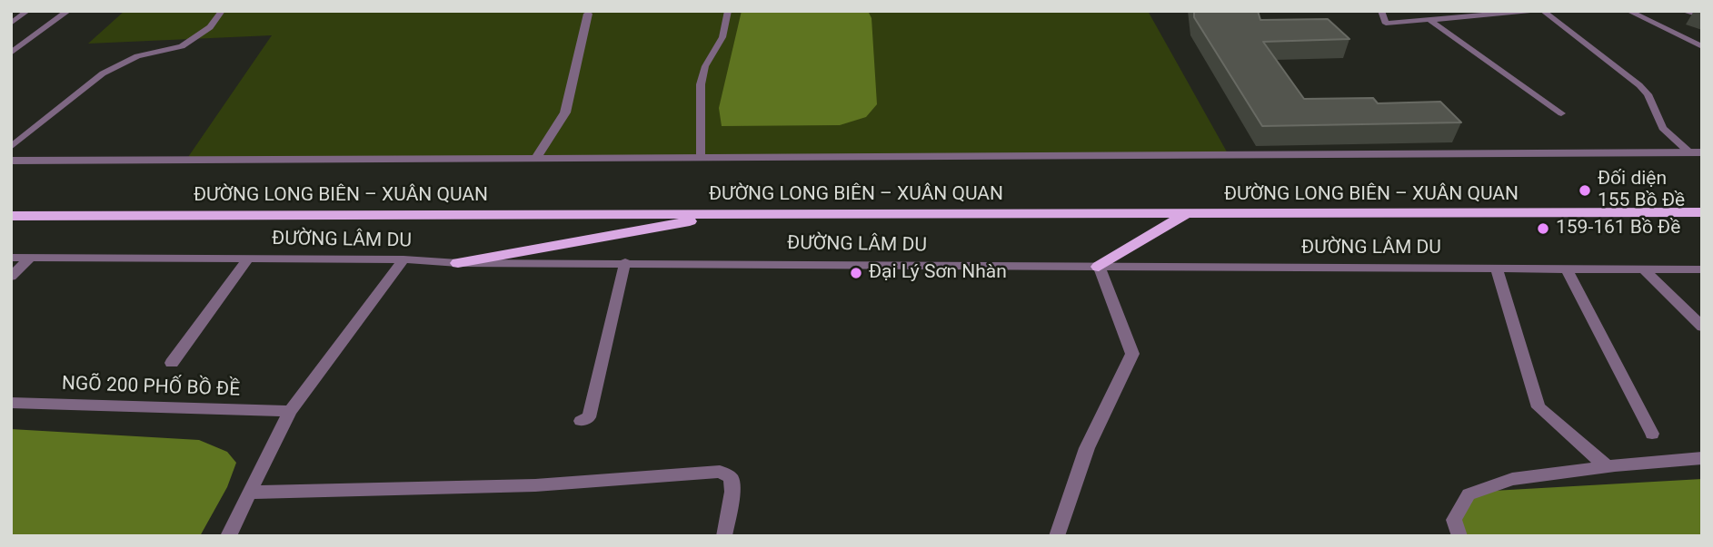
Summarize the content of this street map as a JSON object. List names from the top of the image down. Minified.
{"streets":{"main road":["ĐƯỜNG LONG BIÊN – XUÂN QUAN"],"street":["ĐƯỜNG LÂM DU","NGÕ 200 PHỐ BỒ ĐỀ"]},"places":["Đối diện 155 Bồ Đề","159-161 Bồ Đề","Đại Lý Sơn Nhàn"]}
